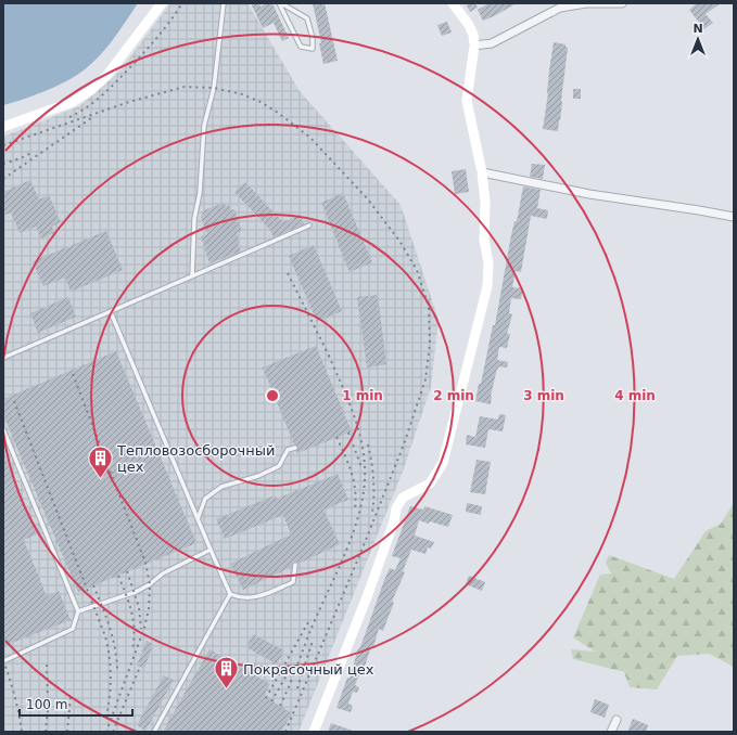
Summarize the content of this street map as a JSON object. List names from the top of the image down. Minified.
{"places":{"building":["Тепловозосборочный цех","Покрасочный цех"]},"scale_bar":"100 m","north":"top","rings":["1 min","2 min","3 min","4 min"]}
